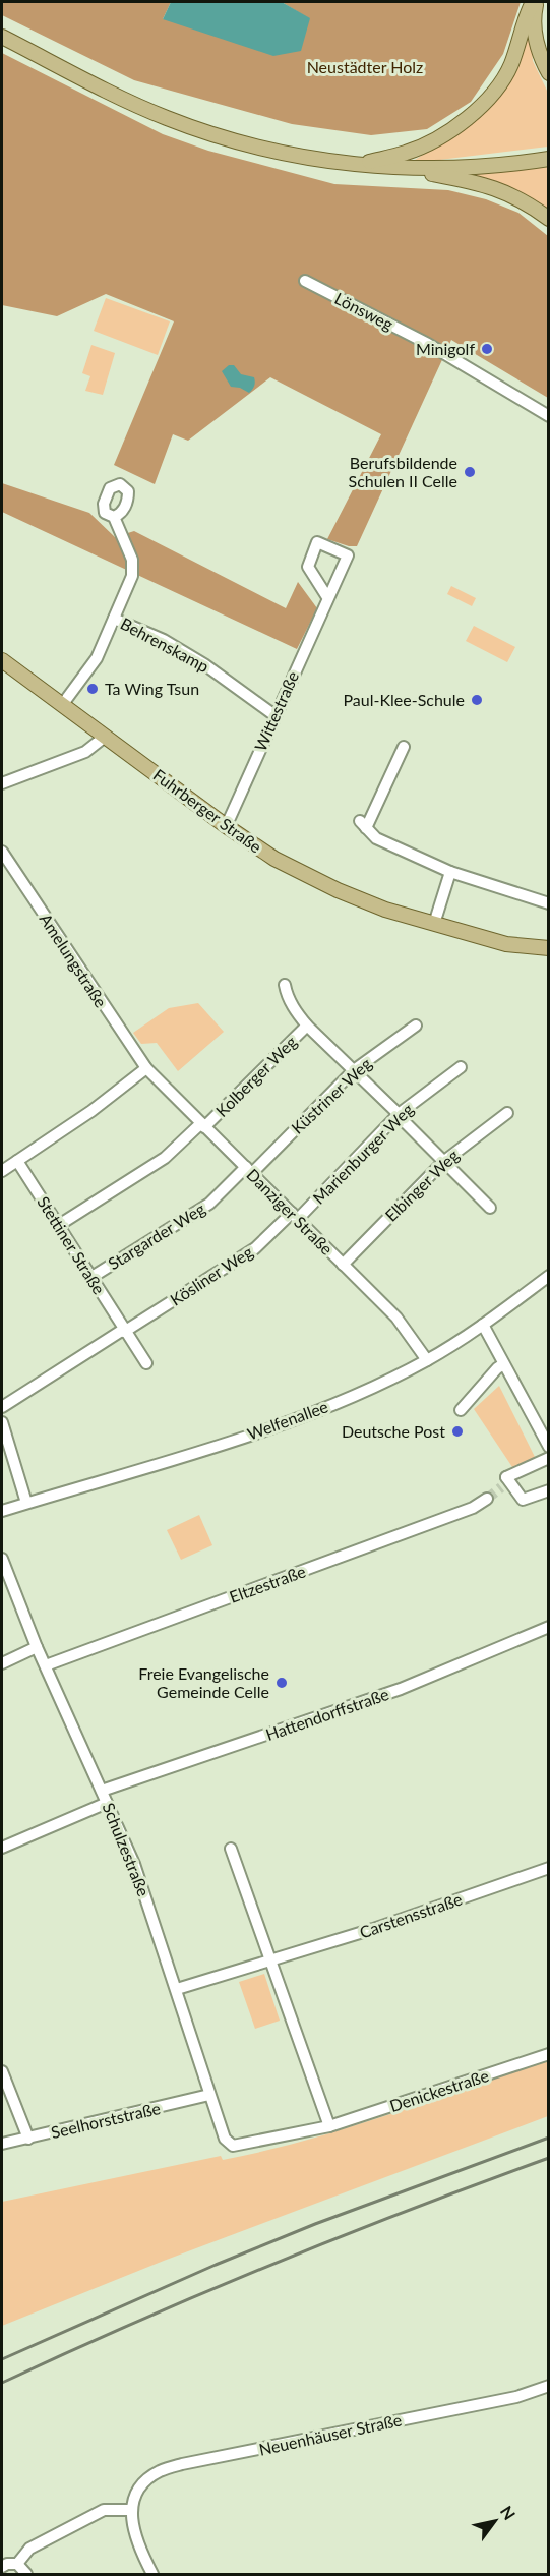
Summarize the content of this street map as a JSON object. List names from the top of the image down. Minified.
{"streets":{"main road":["Fuhrberger Straße"],"street":["Lönsweg","Behrenskamp","Wittestraße","Amelungstraße","Kolberger Weg","Küstriner Weg","Marienburger Weg","Elbinger Weg","Danziger Straße","Stargarder Weg","Stettiner Straße","Kösliner Weg","Welfenallee","Eltzestraße","Hattendorffstraße","Schulzestraße","Carstensstraße","Denickestraße","Seelhorststraße","Neuenhäuser Straße"]},"crossings":[["Behrenskamp","Wittestraße"],["Behrenskamp","Fuhrberger Straße"],["Wittestraße","Fuhrberger Straße"],["Amelungstraße","Danziger Straße"],["Kolberger Weg","Danziger Straße"],["Kolberger Weg","Stettiner Straße"],["Küstriner Weg","Danziger Straße"],["Küstriner Weg","Stargarder Weg"],["Marienburger Weg","Danziger Straße"],["Marienburger Weg","Kösliner Weg"],["Elbinger Weg","Danziger Straße"],["Danziger Straße","Stargarder Weg"],["Danziger Straße","Kösliner Weg"],["Danziger Straße","Welfenallee"],["Stargarder Weg","Stettiner Straße"],["Stettiner Straße","Kösliner Weg"],["Eltzestraße","Schulzestraße"],["Hattendorffstraße","Schulzestraße"],["Schulzestraße","Carstensstraße"],["Schulzestraße","Denickestraße"],["Schulzestraße","Seelhorststraße"]],"parks":["Neustädter Holz"],"places":["Minigolf","Berufsbildende Schulen II Celle","Ta Wing Tsun","Paul-Klee-Schule","Deutsche Post","Freie Evangelische Gemeinde Celle"],"north":"top right"}
